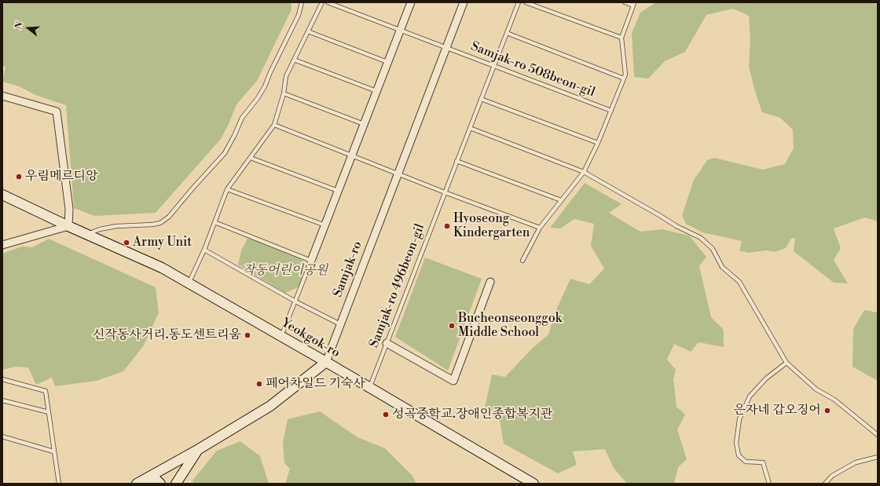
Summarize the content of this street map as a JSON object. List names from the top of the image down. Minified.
{"streets":{"street":["Samjak-ro","Yeokgok-ro"],"lane":["Samjak-ro 508beon-gil","Samjak-ro 496beon-gil"]},"crossings":[["Samjak-ro 508beon-gil","Samjak-ro"],["Samjak-ro 508beon-gil","Samjak-ro 496beon-gil"],["Samjak-ro","Yeokgok-ro"],["Samjak-ro 496beon-gil","Yeokgok-ro"]],"parks":["작동어린이공원"],"places":["우림메르디앙","Hyoseong Kindergarten","Army Unit","Bucheonseonggok Middle School","신작동사거리.동도센트리움","페어차일드 기숙사","은자네 갑오징어","성곡중학교.장애인종합복지관"],"north":"left"}
